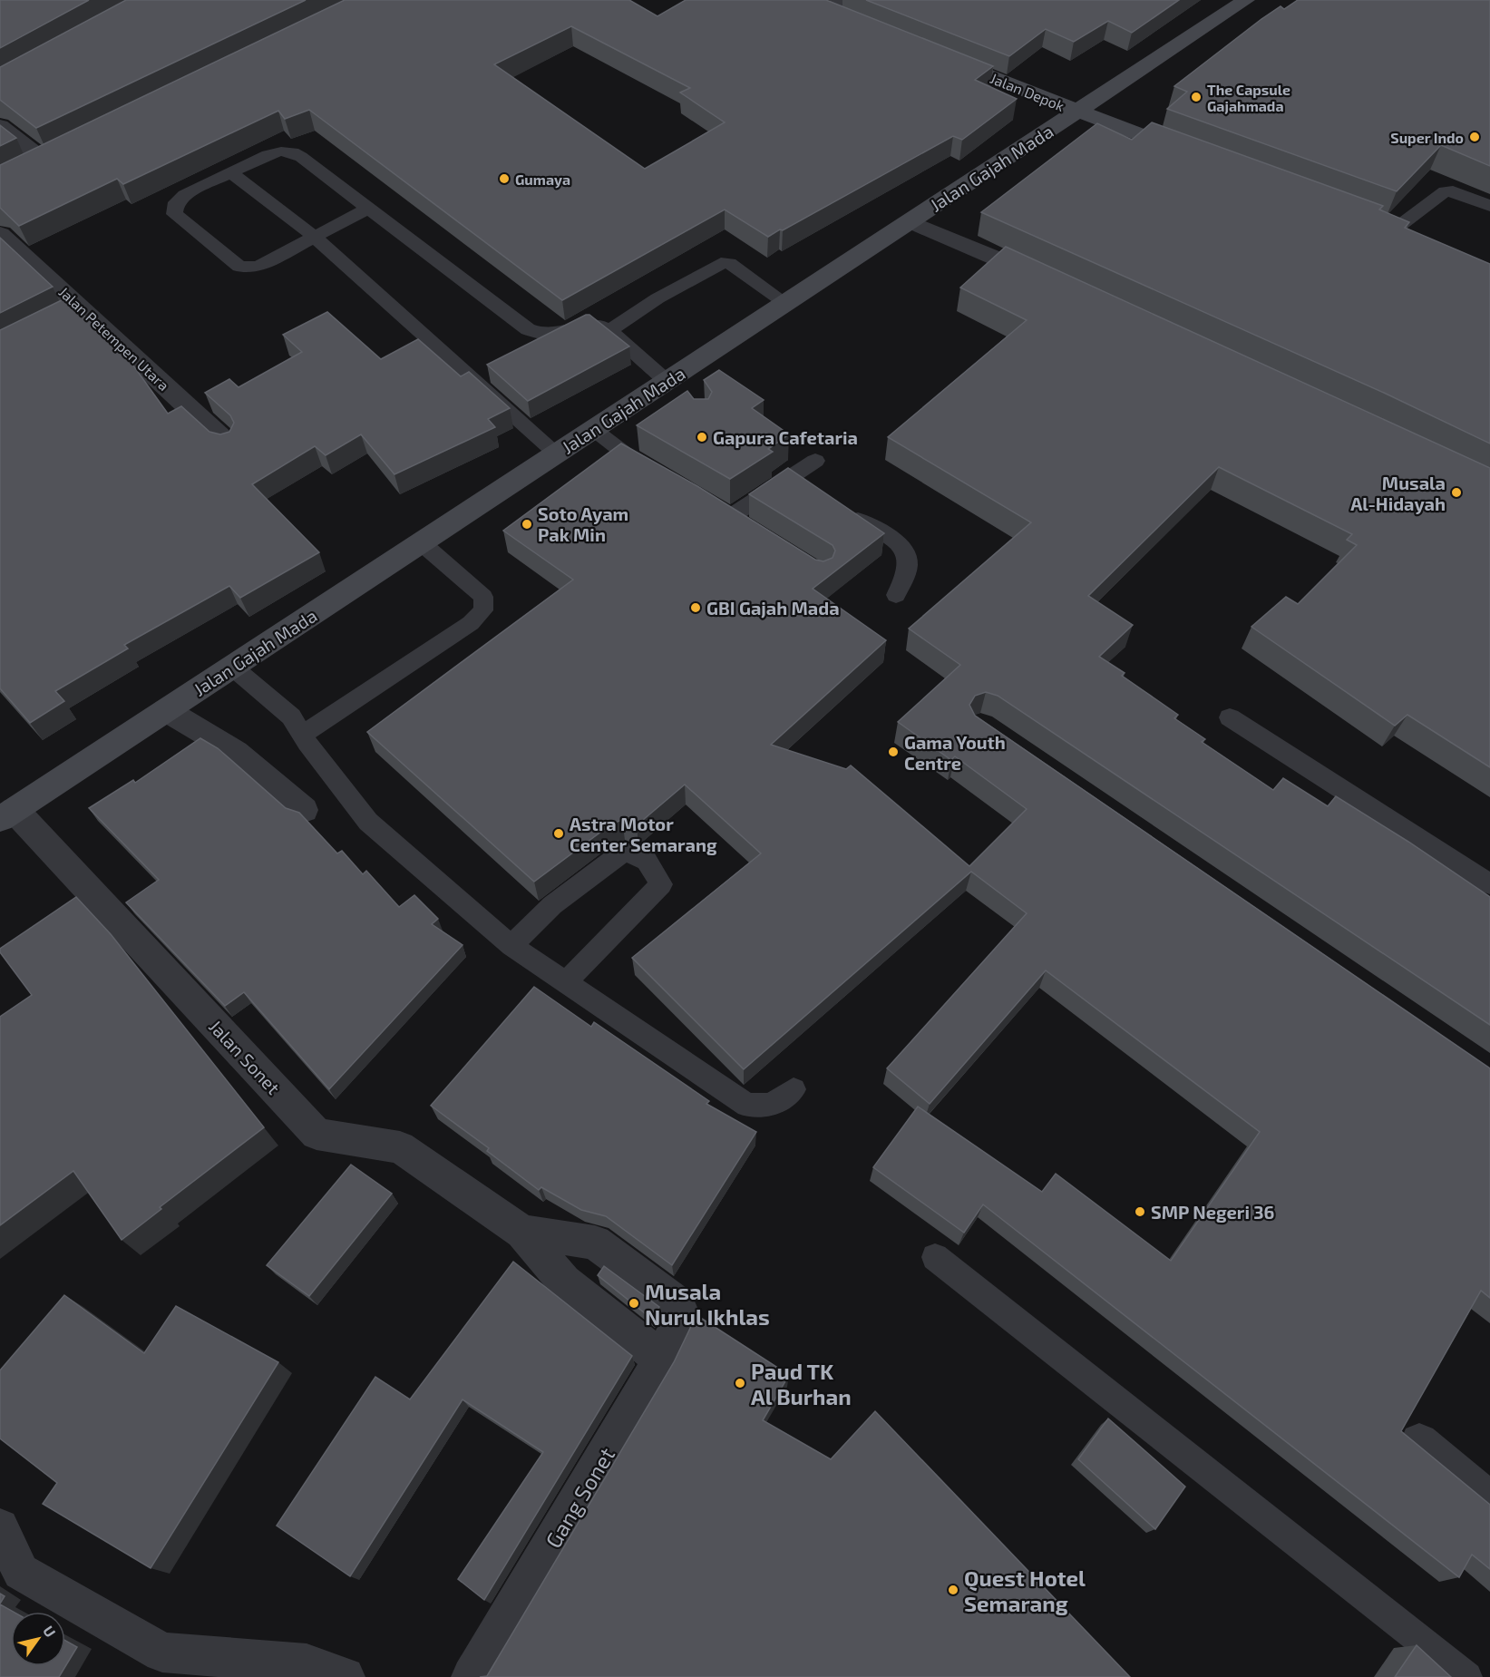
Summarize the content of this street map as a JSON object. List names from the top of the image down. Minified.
{"streets":{"main road":["Jalan Depok","Jalan Gajah Mada"],"street":["Jalan Petempen Utara","Jalan Sonet","Gang Sonet"]},"crossings":[["Jalan Depok","Jalan Gajah Mada"],["Jalan Gajah Mada","Jalan Sonet"],["Jalan Sonet","Gang Sonet"]],"places":["The Capsule Gajahmada","Super Indo","Gumaya","Gapura Cafetaria","Musala Al-Hidayah","Soto Ayam Pak Min","GBI Gajah Mada","Gama Youth Centre","Astra Motor Center Semarang","SMP Negeri 36","Musala Nurul Ikhlas","Paud TK Al Burhan","Quest Hotel Semarang"],"north":"top right"}
